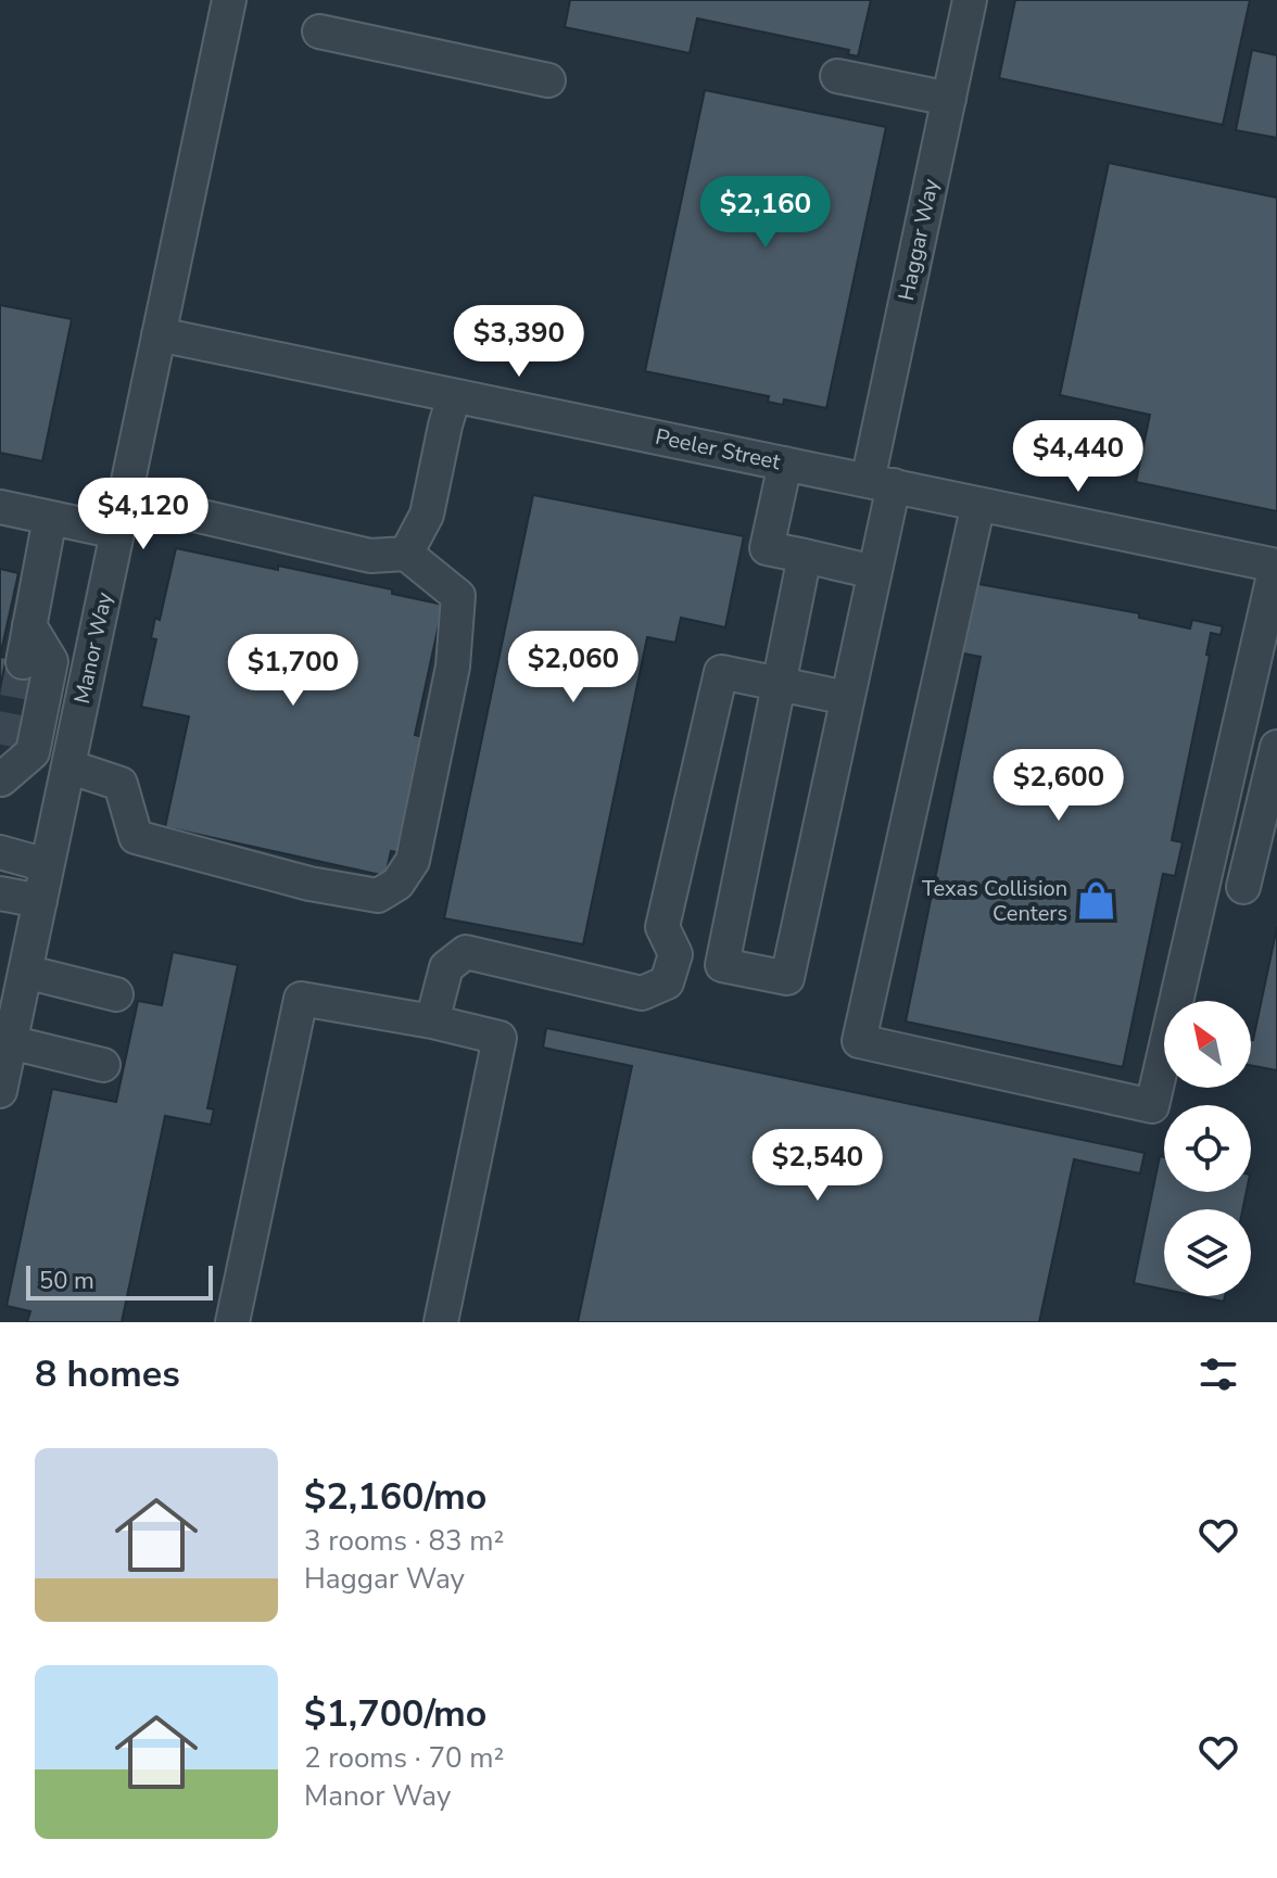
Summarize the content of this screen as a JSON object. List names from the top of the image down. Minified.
{"streets":{"street":["Haggar Way","Peeler Street","Manor Way"]},"crossings":[["Haggar Way","Peeler Street"],["Peeler Street","Manor Way"]],"places":{"shop":["Texas Collision Centers"]},"scale_bar":"50 m","north":"top left","page":{"price":["$2,160","$3,390","$4,440","$4,120","$2,060","$1,700","$2,600","$2,540"],"scale":"50 m","heading":"8 homes","list":[{"name":"$2,160/mo","note":"3 rooms · 83 m² · Haggar Way"},{"name":"$1,700/mo","note":"2 rooms · 70 m² · Manor Way"}]}}
